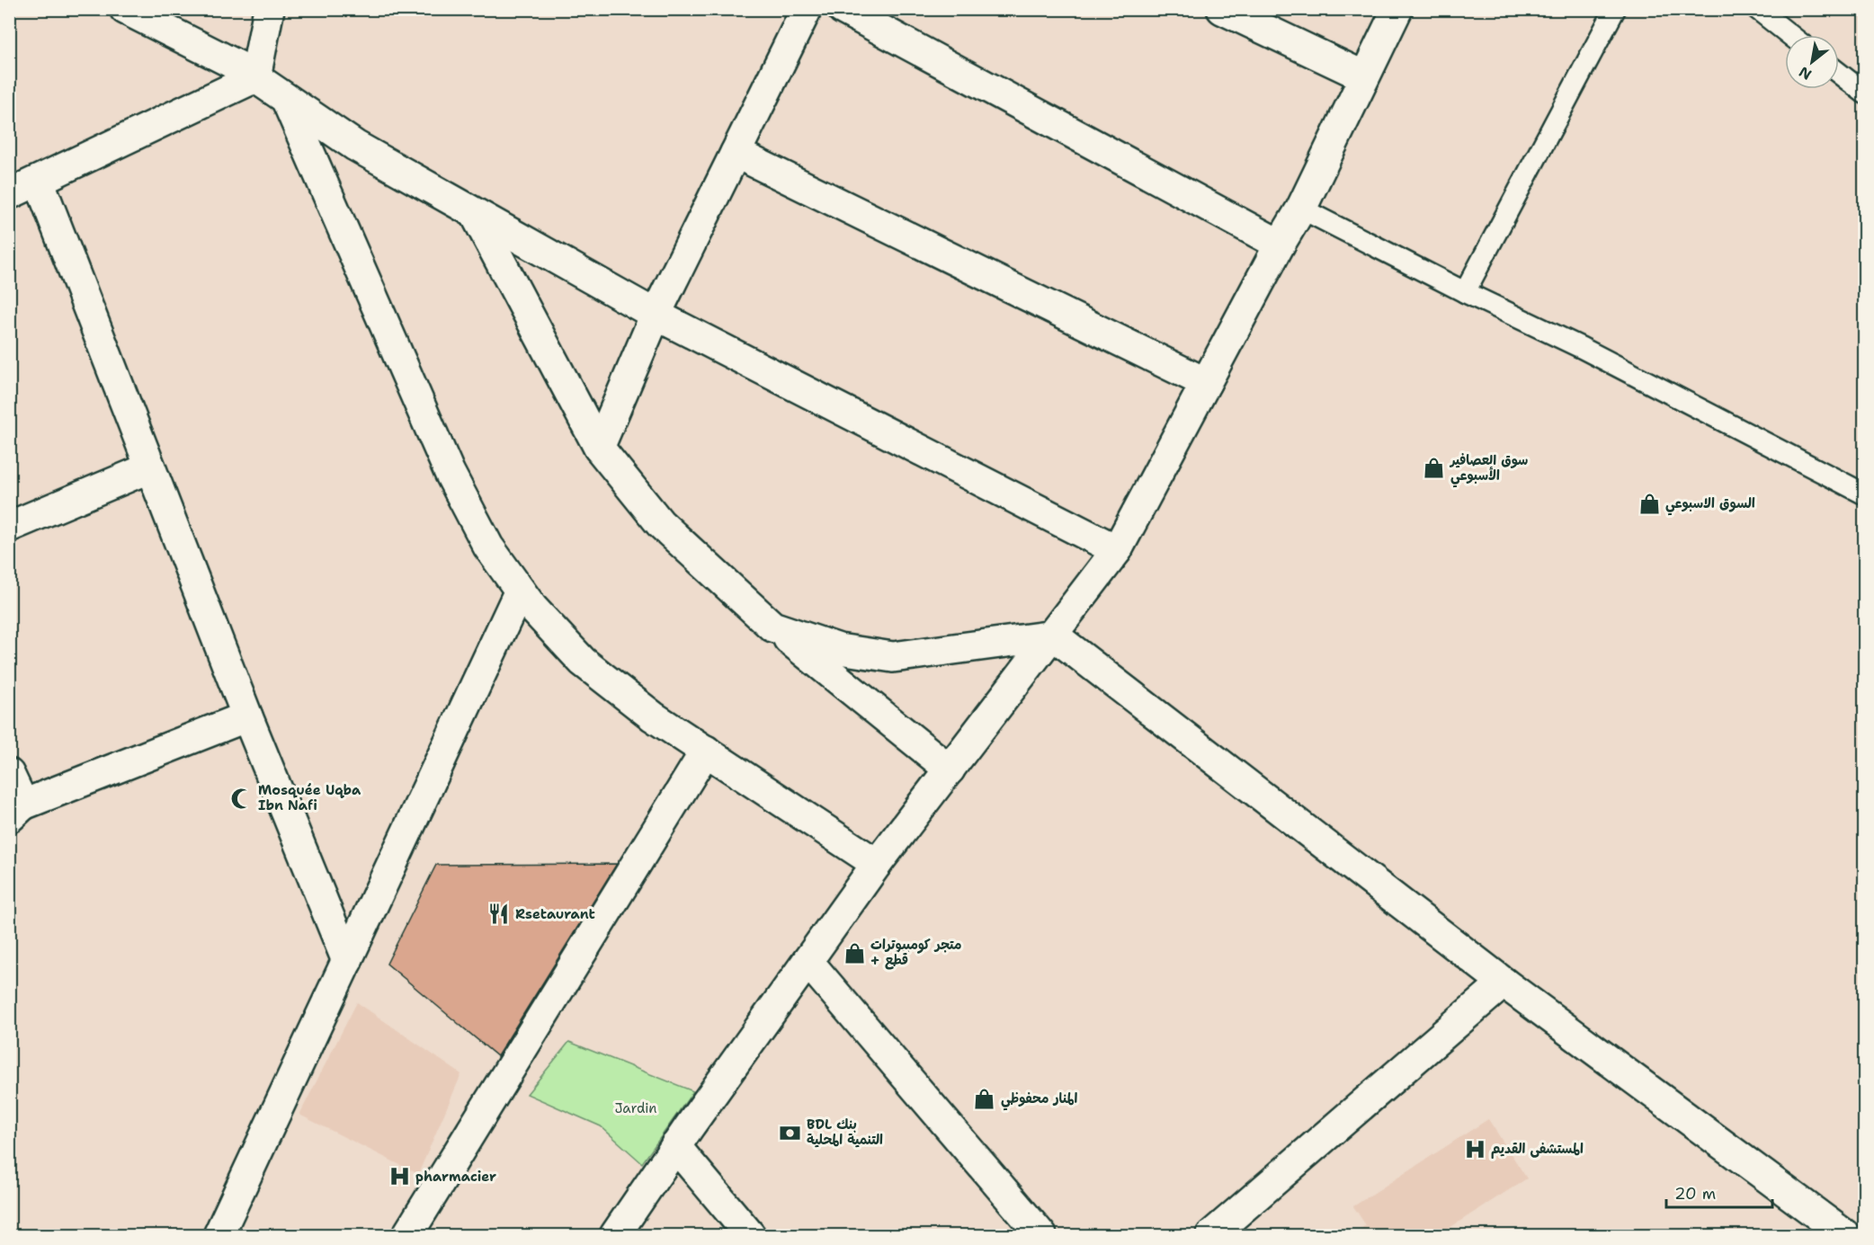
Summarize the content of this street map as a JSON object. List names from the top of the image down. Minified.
{"parks":["Jardin"],"places":{"shop":["سوق العصافير الأسبوعي","السوق الاسبوعي","متجر كومبيوترات + قطع","المنار محفوظي"],"mosque":["Mosquée Uqba Ibn Nafi"],"restaurant":["Rsetaurant"],"bank":["BDL بنك التنمية المحلية"],"hospital":["المستشفى القديم","pharmacier"]},"scale_bar":"20 m","north":"bottom left"}
